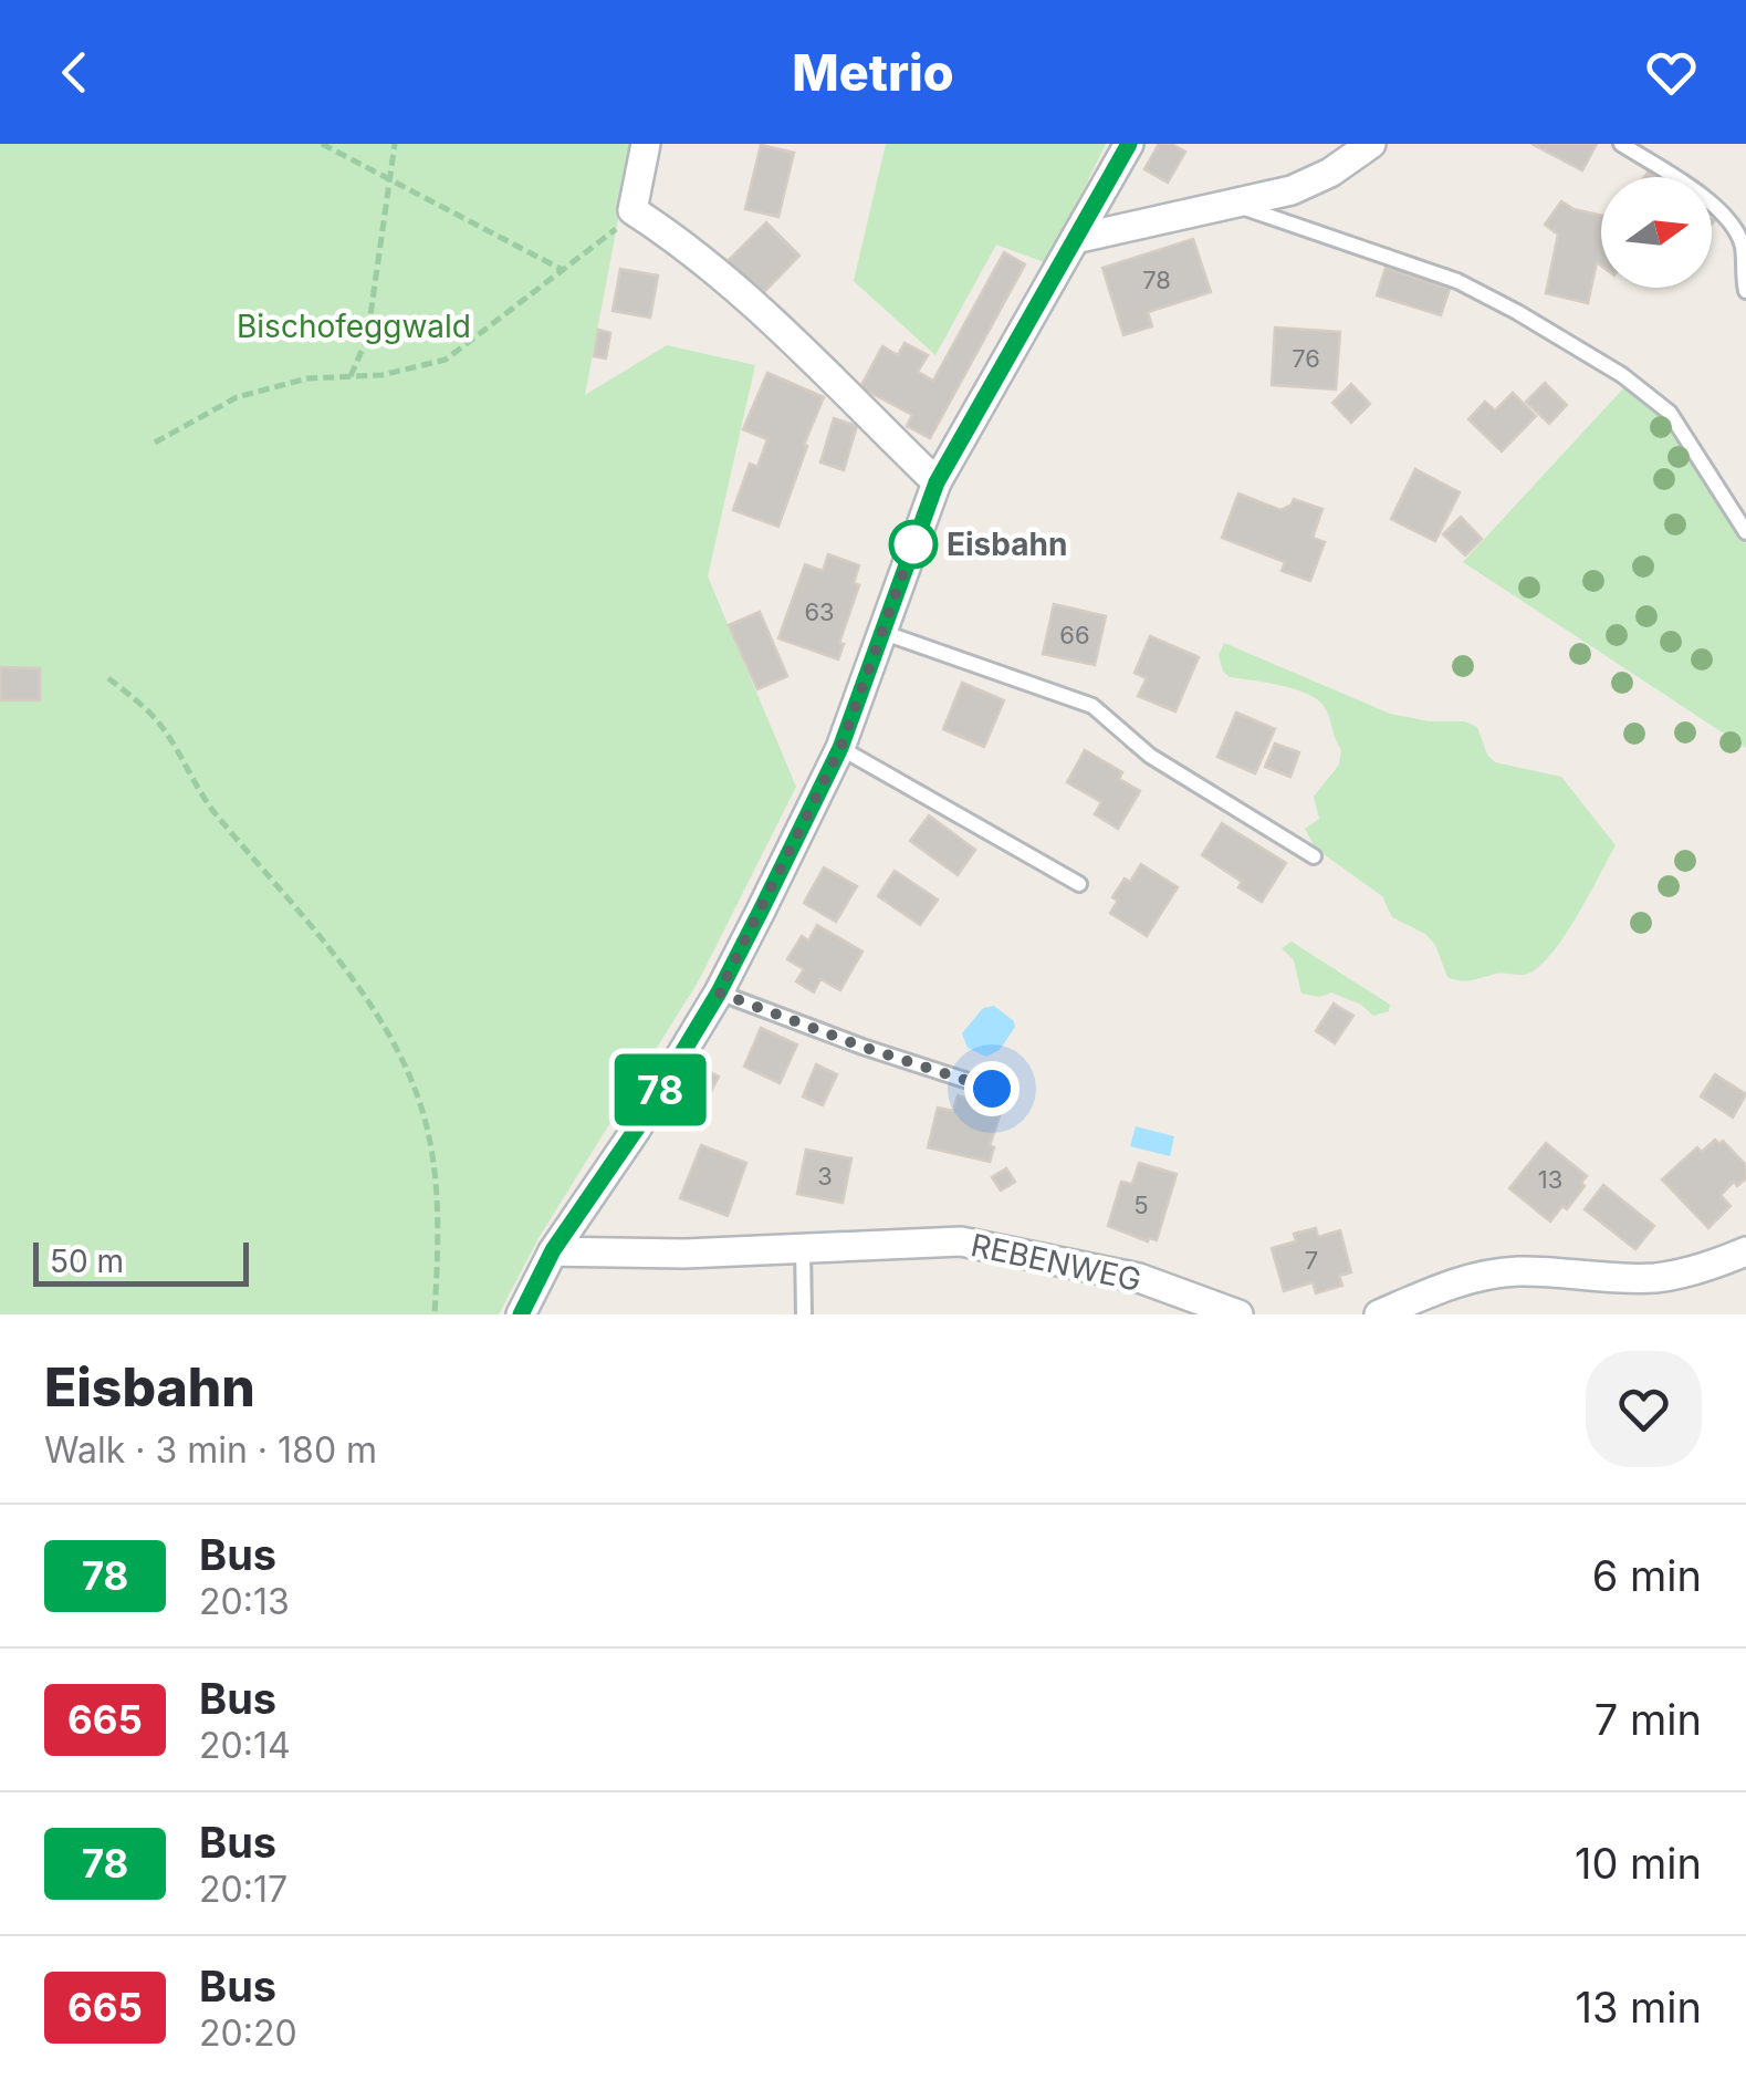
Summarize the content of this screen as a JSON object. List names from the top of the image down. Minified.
{"streets":{"street":["REBENWEG"]},"parks":["Bischofeggwald"],"places":["Eisbahn"],"lines":["bus line 78"],"house_numbers":["78","76","63","66","3","13","5","7"],"scale_bar":"50 m","north":"right","page":{"header":"Metrio","on_map":"78","scale":"50 m","heading":["Eisbahn","Walk · 3 min · 180 m"],"list":[{"mark":"78","name":"Bus","note":"20:13","value":"6 min"},{"mark":"665","name":"Bus","note":"20:14","value":"7 min"},{"mark":"78","name":"Bus","note":"20:17","value":"10 min"},{"mark":"665","name":"Bus","note":"20:20","value":"13 min"}]}}
